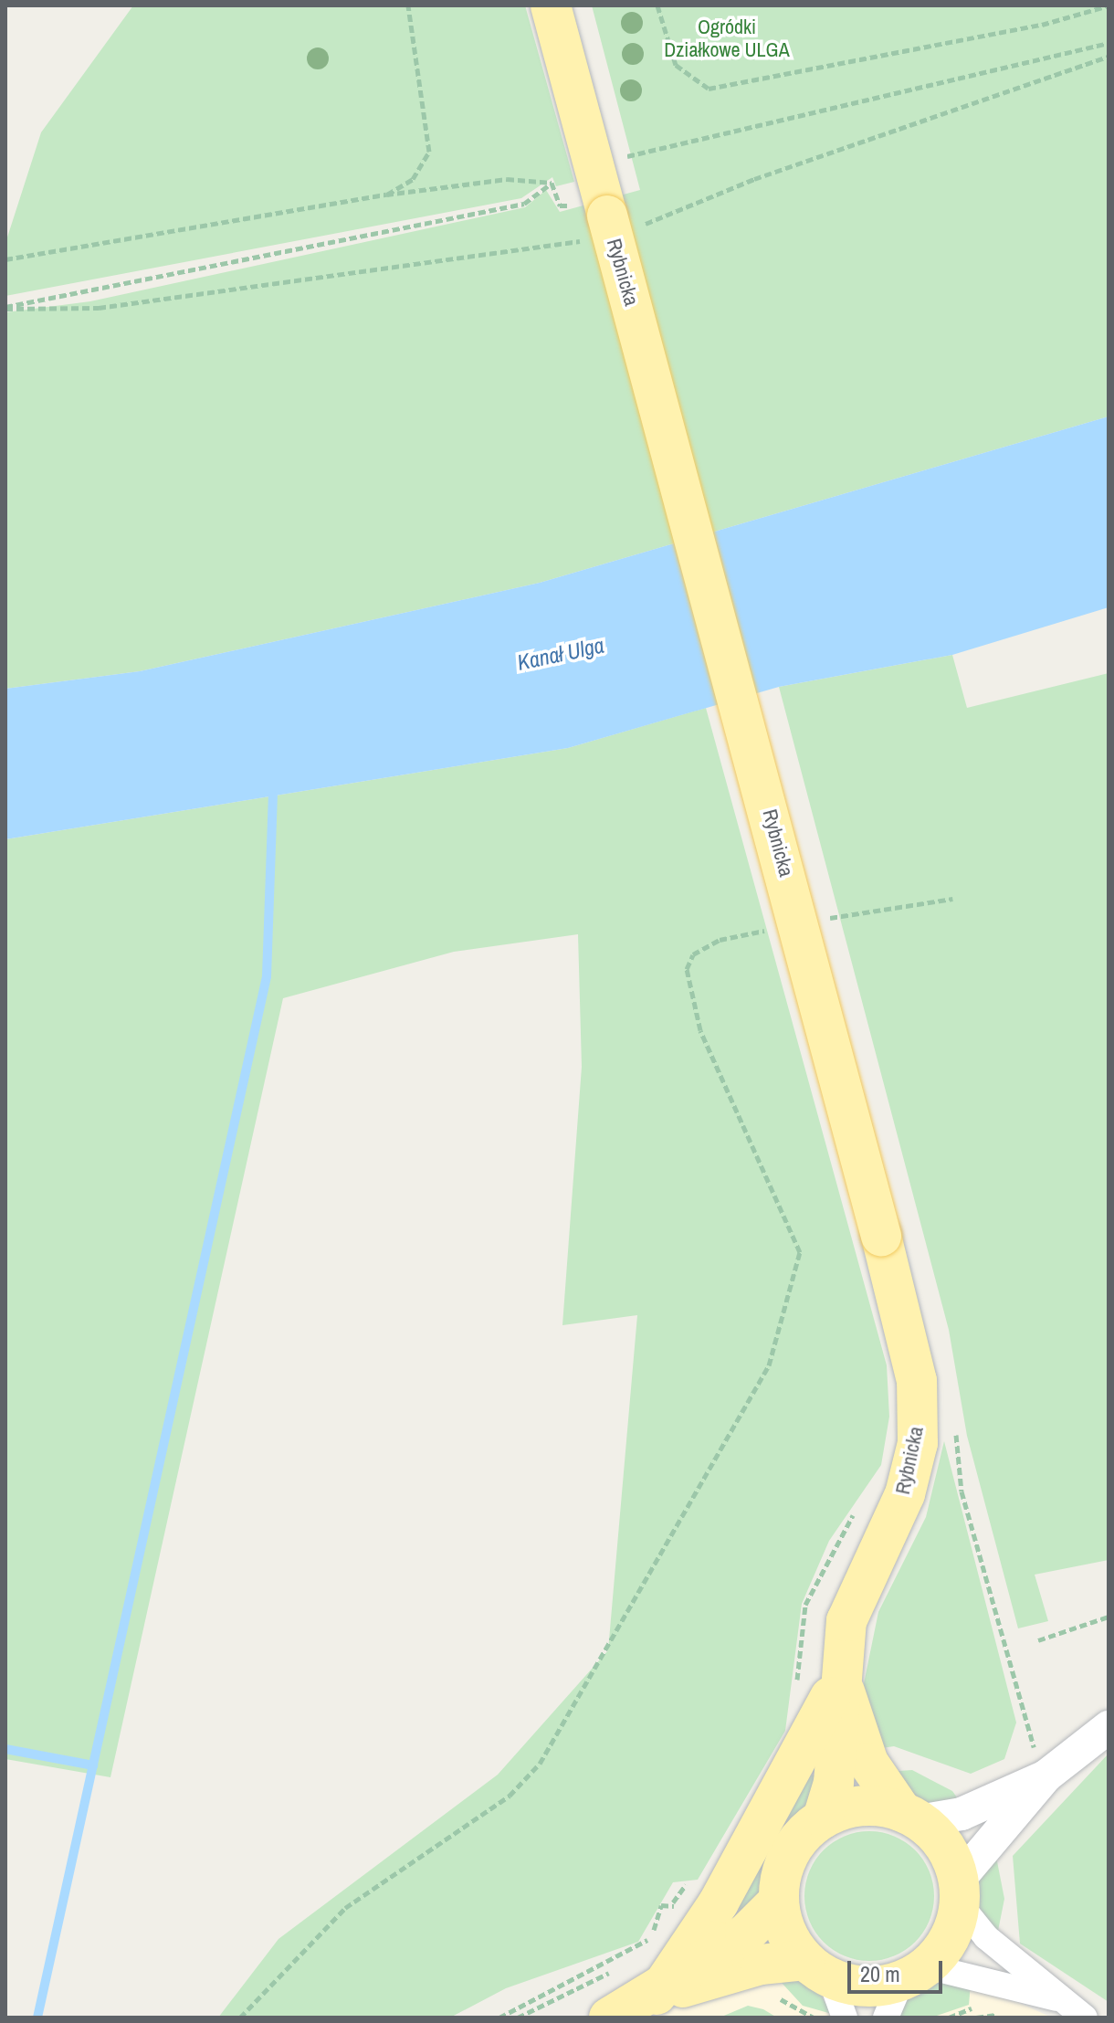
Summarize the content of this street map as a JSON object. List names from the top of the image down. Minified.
{"streets":{"main road":["Rybnicka"]},"water":["Kanał Ulga"],"parks":["Ogródki Działkowe ULGA"],"scale_bar":"20 m"}
